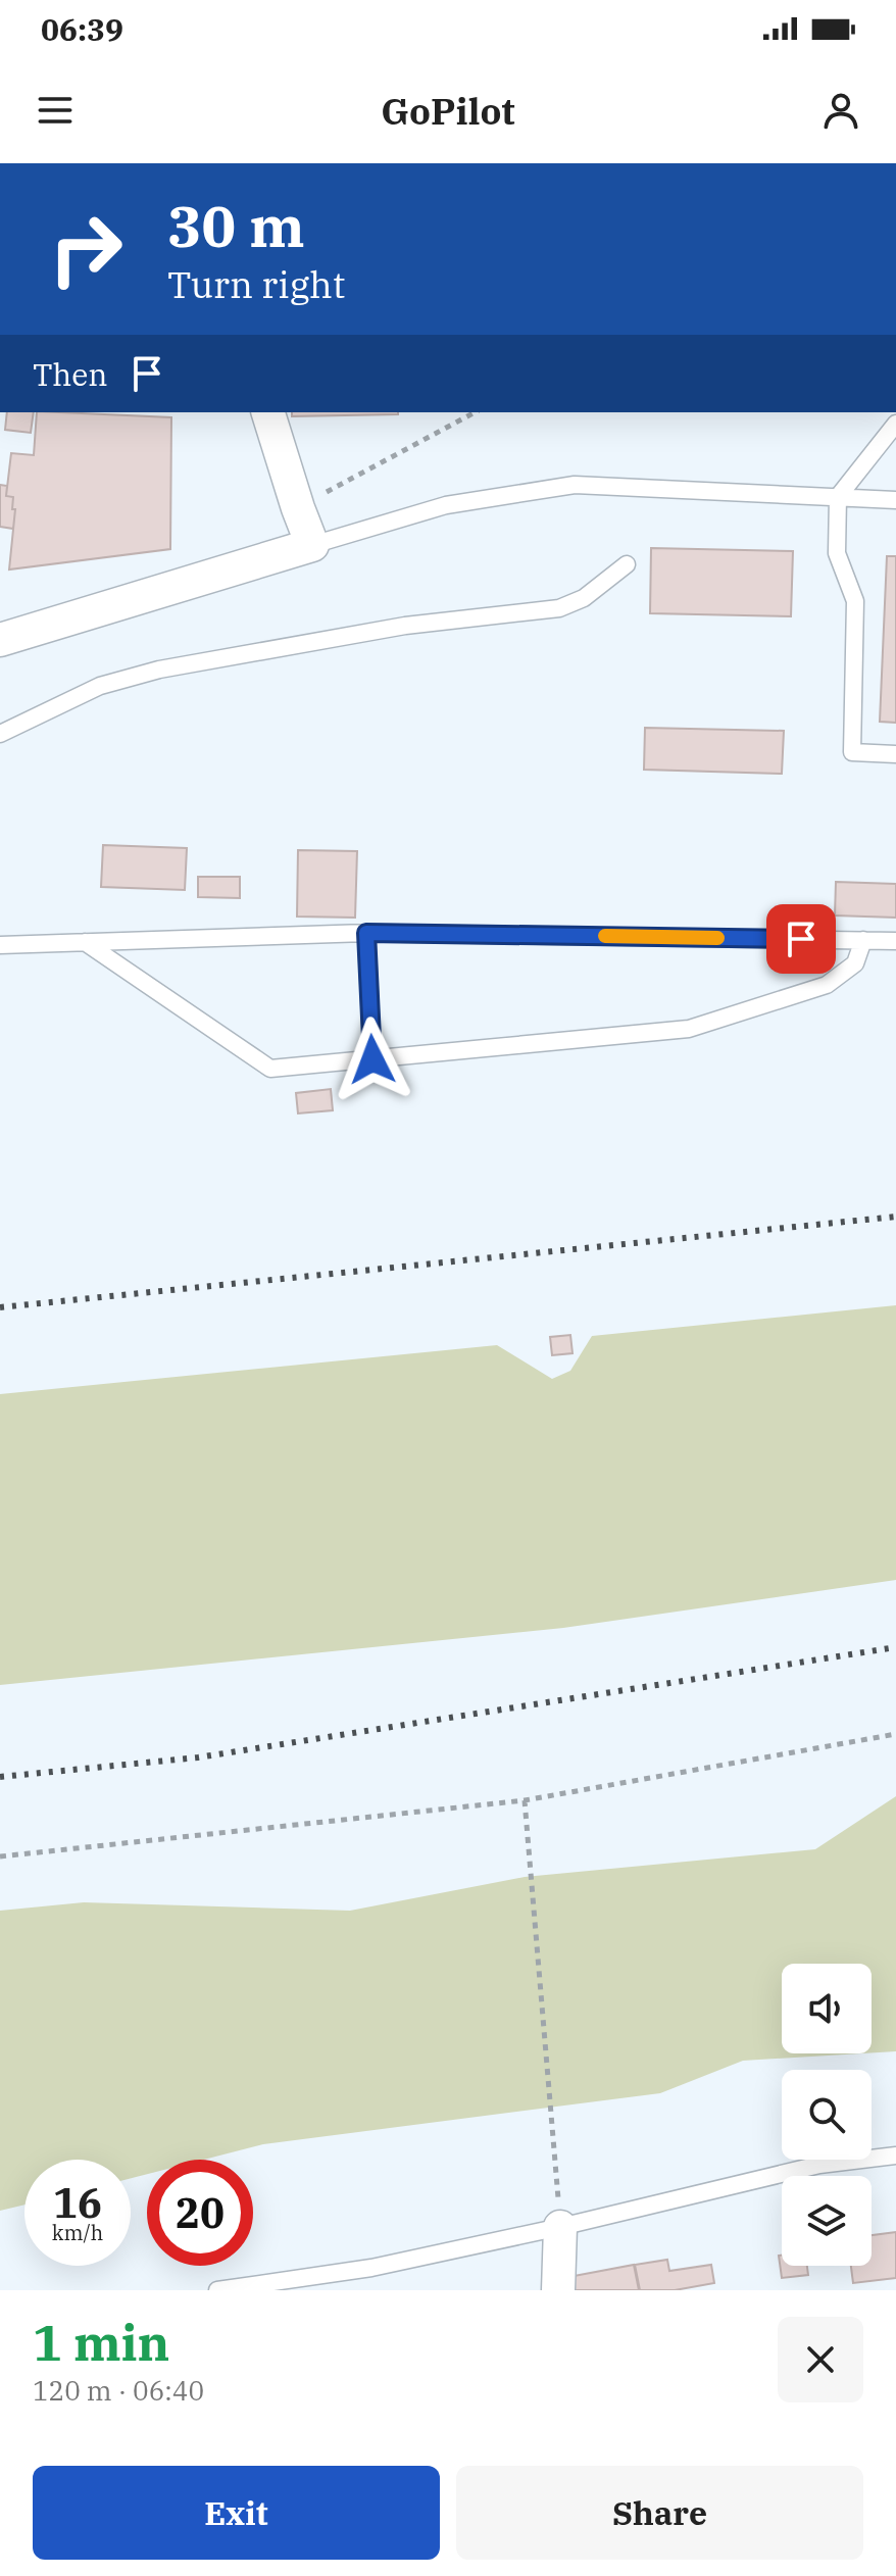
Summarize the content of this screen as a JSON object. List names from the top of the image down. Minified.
{"page":{"status":"06:39","header":"GoPilot","turn":["30 m","Turn right"],"then":"Then","speed":"16 km/h","limit":"20","heading":["1 min","120 m · 06:40"],"buttons":["Exit","Share"]}}
